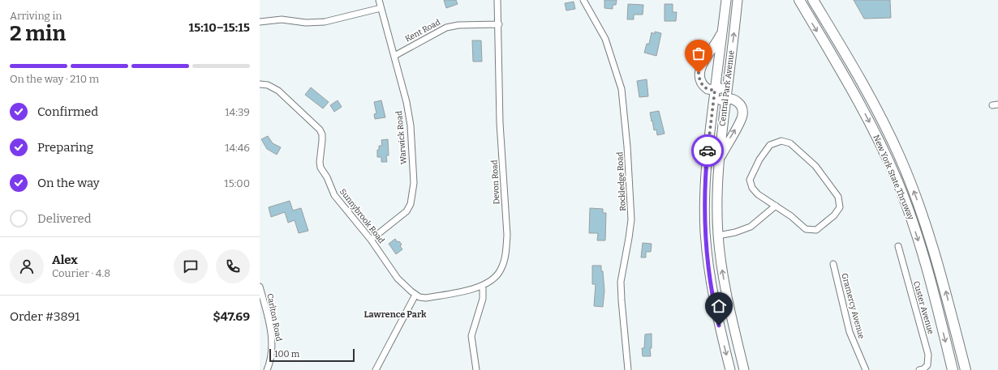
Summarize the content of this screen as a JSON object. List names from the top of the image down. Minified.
{"streets":{"highway":["New York State Thruway"],"main road":["Central Park Avenue"],"street":["Kent Road","Warwick Road","Rockledge Road","Devon Road","Sunnybrook Road","Gramercy Avenue","Custer Avenue","Carlton Road"]},"crossings":[["Kent Road","Warwick Road"],["Kent Road","Devon Road"],["Warwick Road","Sunnybrook Road"],["Devon Road","Sunnybrook Road"]],"districts":["Lawrence Park"],"scale_bar":"100 m","page":{"heading":["2 min","Arriving in","15:10–15:15"],"panel":["Alex","Courier · 4.8","Order #3891","$47.69"],"bar":"On the way · 210 m","list":[["Confirmed","14:39"],["Preparing","14:46"],["On the way","15:00"],"Delivered"],"scale":"100 m"}}
